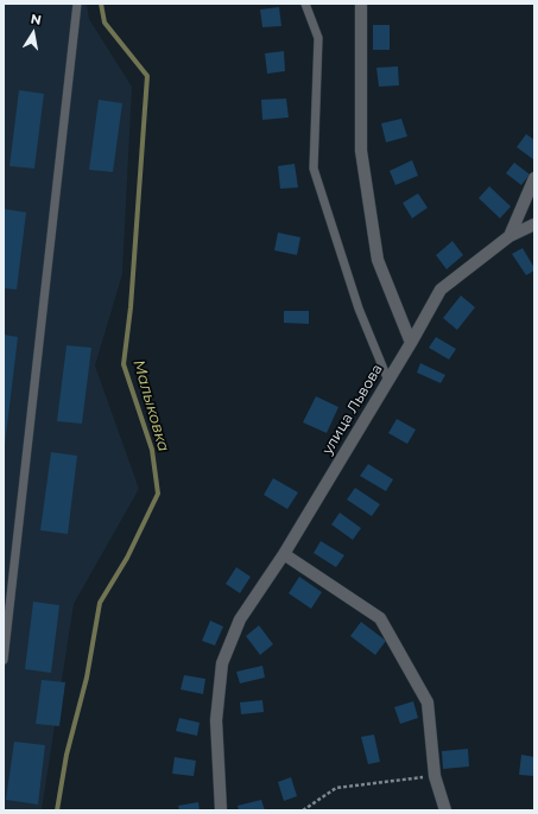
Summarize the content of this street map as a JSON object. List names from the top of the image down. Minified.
{"streets":{"street":["улица Львова"]},"water":["Малыковка"],"north":"top"}
